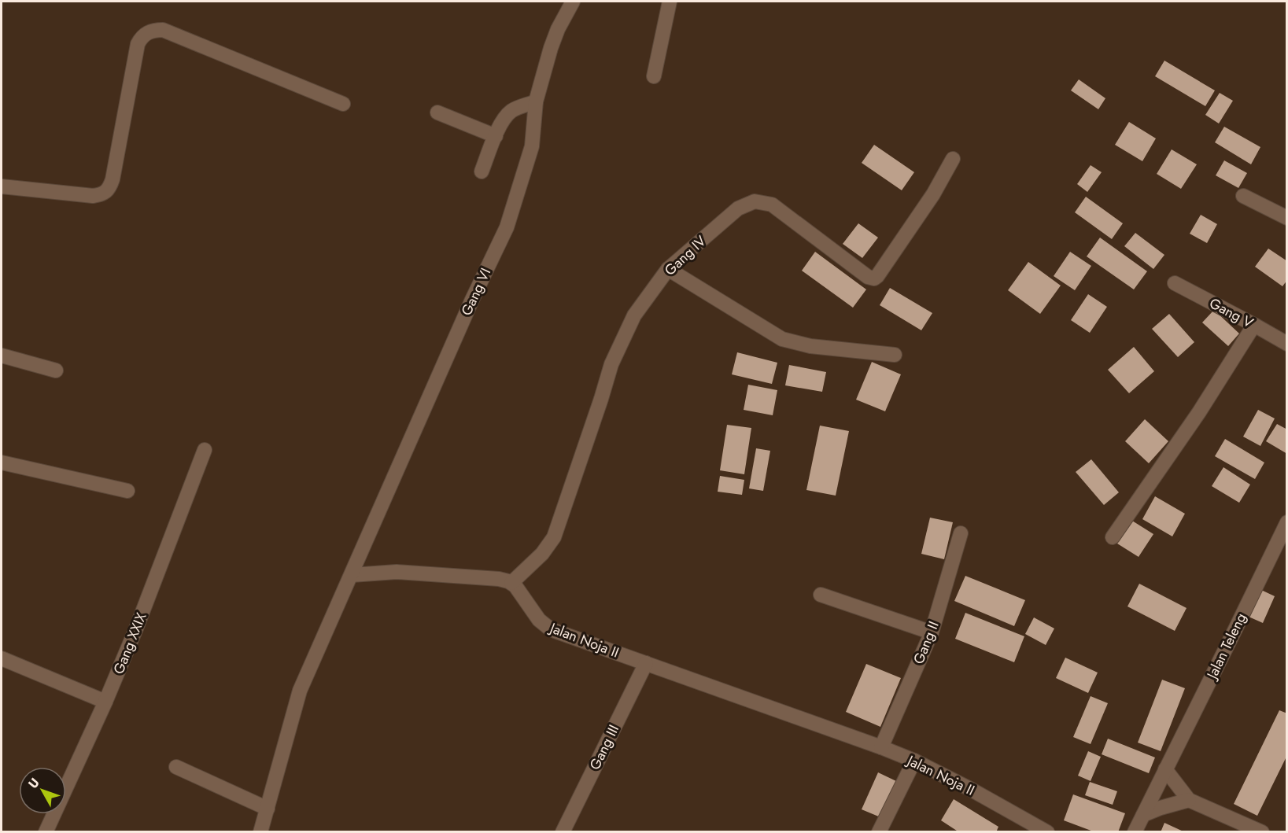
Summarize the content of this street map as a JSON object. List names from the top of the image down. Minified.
{"streets":{"street":["Gang IV","Gang VI","Gang V","Jalan Noja II","Gang II","Gang XXIX","Jalan Teleng","Gang III"]},"crossings":[["Gang IV","Jalan Noja II"],["Jalan Noja II","Gang II"],["Jalan Noja II","Gang III"]],"north":"top left"}
